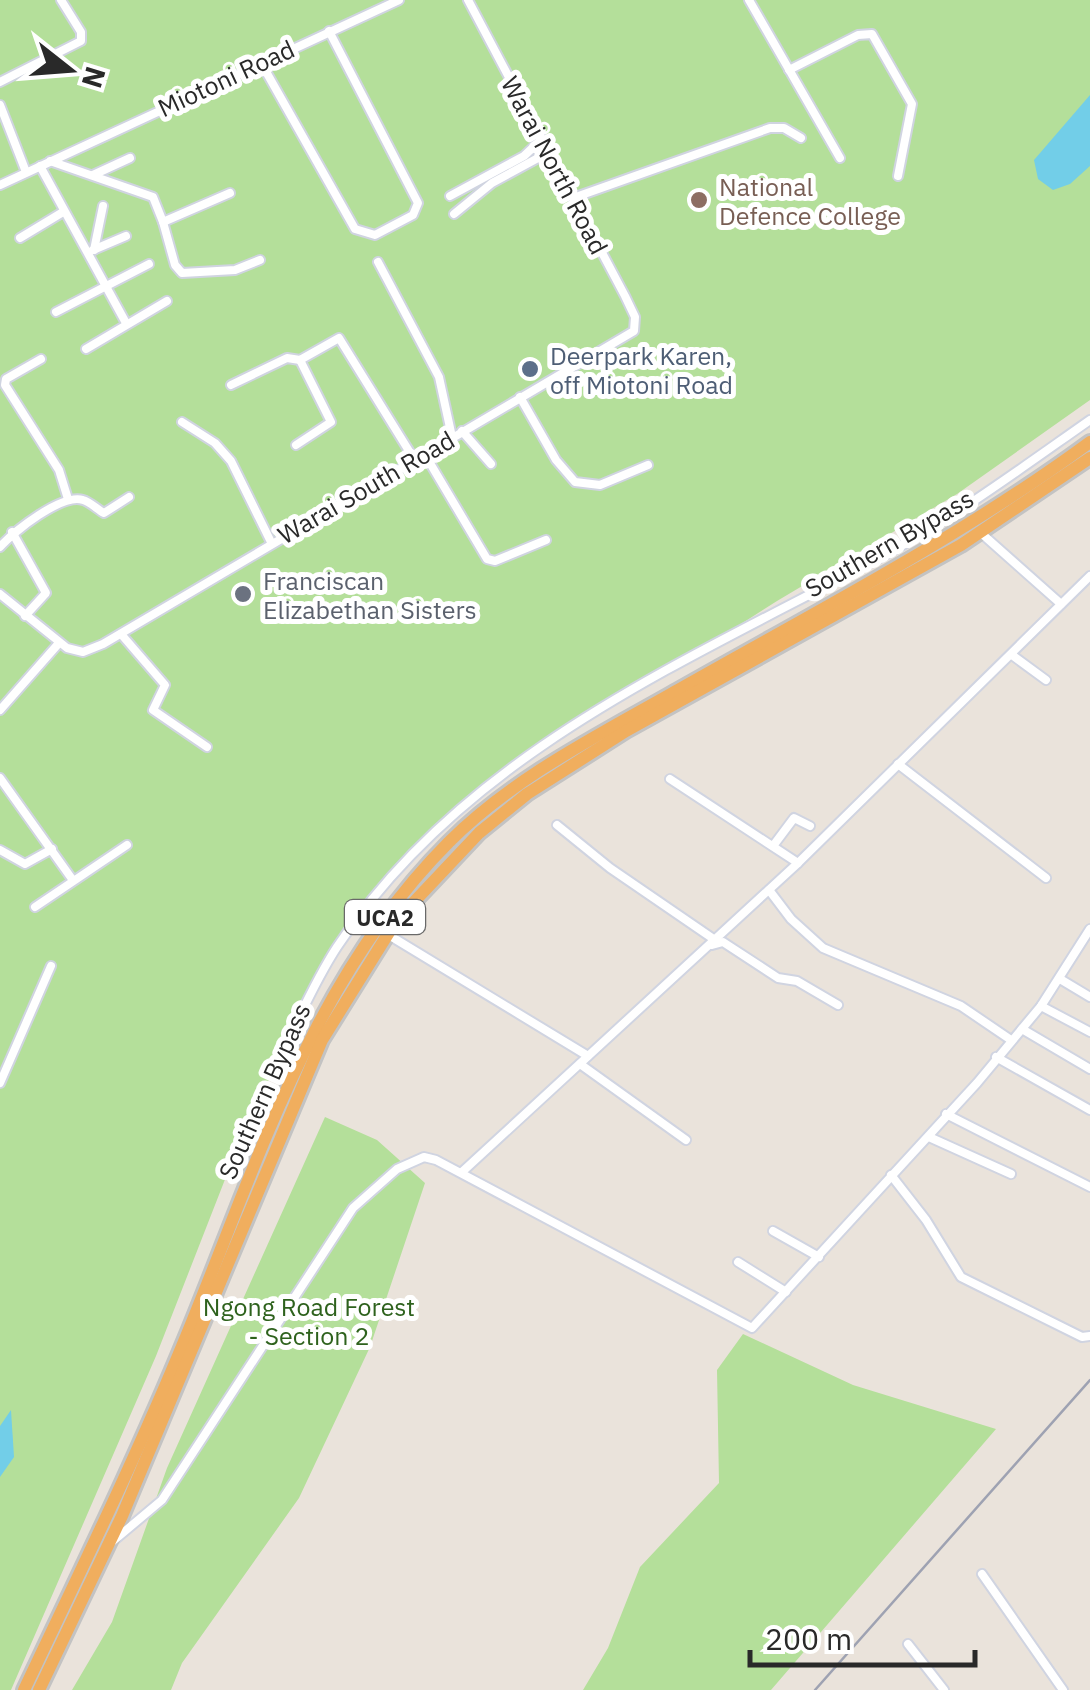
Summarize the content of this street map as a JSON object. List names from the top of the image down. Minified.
{"streets":{"highway":["Southern Bypass","UCA2"],"street":["Miotoni Road","Warai North Road","Warai South Road"]},"crossings":[["Warai North Road","Warai South Road"]],"parks":["Ngong Road Forest - Section 2"],"places":["National Defence College","Deerpark Karen, off Miotoni Road","Franciscan Elizabethan Sisters"],"scale_bar":"200 m","north":"right"}
